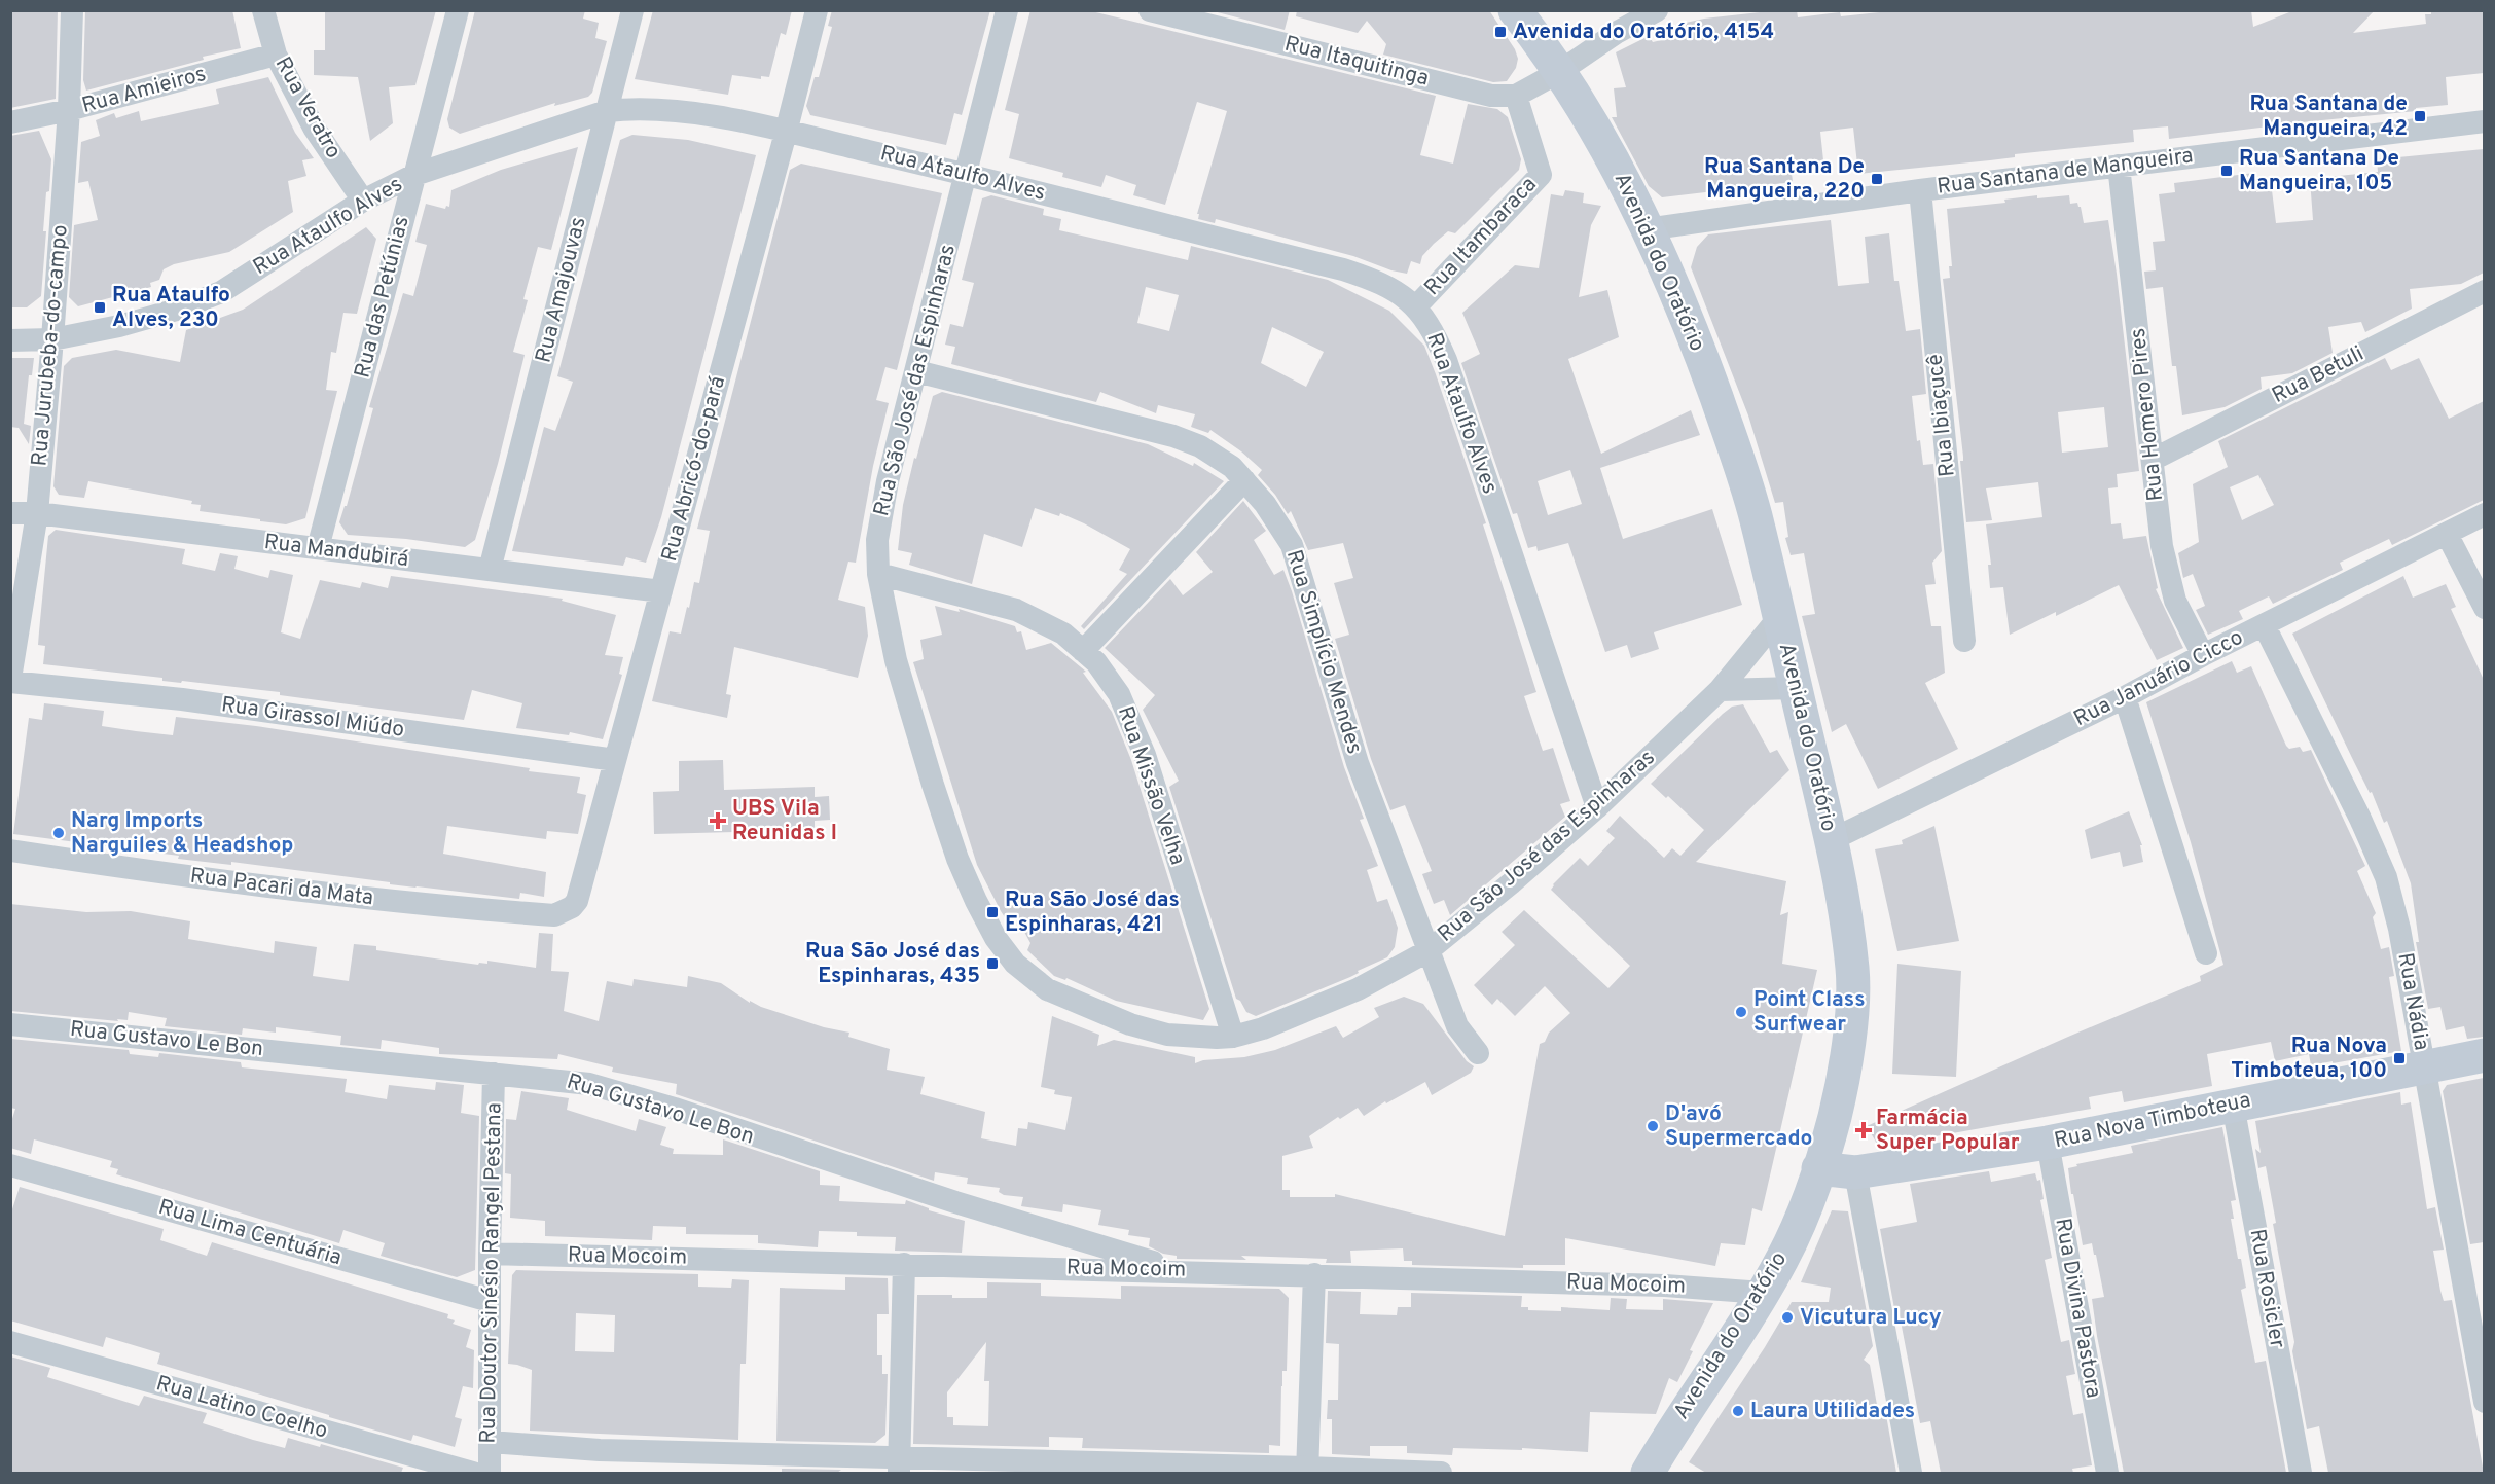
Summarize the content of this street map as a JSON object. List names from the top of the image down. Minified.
{"streets":{"main road":["Avenida do Oratório","Rua Nova Timboteua"],"street":["Rua Itaquitinga","Rua Amieiros","Rua Veratro","Rua Santana de Mangueira","Rua Ataulfo Alves","Rua Itambaraca","Rua Amajouvas","Rua das Petúnias","Rua Jurubeba-do-campo","Rua Betuli","Rua São José das Espinharas","Rua Homero Pires","Rua Ibiaçucê","Rua Abricó-do-pará","Rua Mandubirá","Rua Simplício Mendes","Rua Januário Cicco","Rua Girassol Miúdo","Rua Missão Velha","Rua Pacari da Mata","Rua Nádia","Rua Gustavo Le Bon","Rua Lima Centuária","Rua Mocoim","Rua Doutor Sinésio Rangel Pestana","Rua Rosicler","Rua Divina Pastora","Rua Latino Coelho"]},"crossings":[["Rua Itaquitinga","Rua Itambaraca"],["Rua Amieiros","Rua Veratro"],["Rua Amieiros","Rua Jurubeba-do-campo"],["Rua Veratro","Rua Ataulfo Alves"],["Rua Santana de Mangueira","Avenida do Oratório"],["Rua Santana de Mangueira","Rua Homero Pires"],["Rua Santana de Mangueira","Rua Ibiaçucê"],["Rua Ataulfo Alves","Rua Itambaraca"],["Rua Ataulfo Alves","Rua Amajouvas"],["Rua Ataulfo Alves","Rua das Petúnias"],["Rua Ataulfo Alves","Rua Jurubeba-do-campo"],["Rua Ataulfo Alves","Rua São José das Espinharas"],["Rua Ataulfo Alves","Rua Abricó-do-pará"],["Avenida do Oratório","Rua São José das Espinharas"],["Avenida do Oratório","Rua Januário Cicco"],["Avenida do Oratório","Rua Nova Timboteua"],["Avenida do Oratório","Rua Mocoim"],["Rua Amajouvas","Rua Mandubirá"],["Rua das Petúnias","Rua Mandubirá"],["Rua Jurubeba-do-campo","Rua Mandubirá"],["Rua Jurubeba-do-campo","Rua Girassol Miúdo"],["Rua Betuli","Rua Homero Pires"],["Rua São José das Espinharas","Rua Simplício Mendes"],["Rua São José das Espinharas","Rua Missão Velha"],["Rua Homero Pires","Rua Januário Cicco"],["Rua Abricó-do-pará","Rua Mandubirá"],["Rua Abricó-do-pará","Rua Girassol Miúdo"],["Rua Abricó-do-pará","Rua Pacari da Mata"],["Rua Januário Cicco","Rua Nádia"],["Rua Nádia","Rua Nova Timboteua"],["Rua Gustavo Le Bon","Rua Mocoim"],["Rua Gustavo Le Bon","Rua Doutor Sinésio Rangel Pestana"],["Rua Nova Timboteua","Rua Rosicler"],["Rua Nova Timboteua","Rua Divina Pastora"],["Rua Lima Centuária","Rua Doutor Sinésio Rangel Pestana"],["Rua Mocoim","Rua Doutor Sinésio Rangel Pestana"]],"places":{"transit":["Avenida do Oratório, 4154","Rua Santana de Mangueira, 42","Rua Santana De Mangueira, 105","Rua Santana De Mangueira, 220","Rua Ataulfo Alves, 230","Rua São José das Espinharas, 421","Rua São José das Espinharas, 435","Rua Nova Timboteua, 100"],"health":["UBS Vila Reunidas I","Farmácia Super Popular"],"other":["Narg Imports Narguiles & Headshop","Point Class Surfwear","D'avó Supermercado","Vicutura Lucy","Laura Utilidades"]}}
